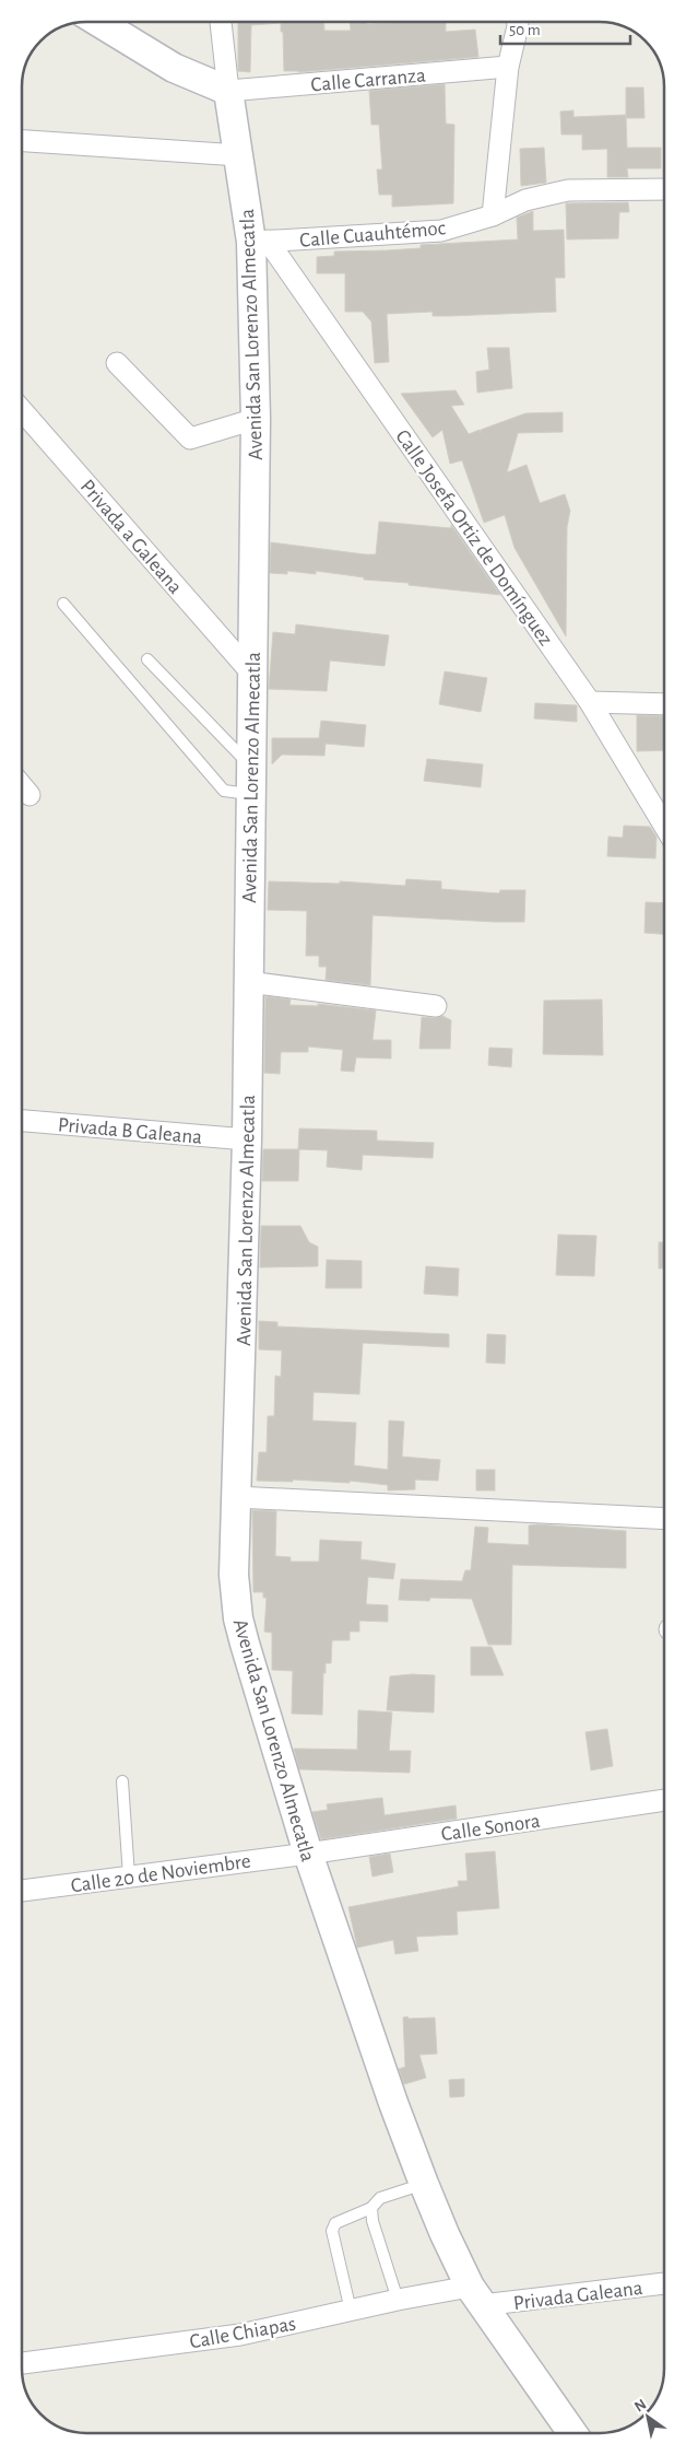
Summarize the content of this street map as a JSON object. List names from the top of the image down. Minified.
{"streets":{"main road":["Avenida San Lorenzo Almecatla"],"street":["Calle Carranza","Calle Cuauhtémoc","Privada a Galeana","Calle Josefa Ortiz de Domínguez","Privada B Galeana","Calle Sonora","Calle 20 de Noviembre","Privada Galeana","Calle Chiapas"]},"crossings":[["Calle Carranza","Avenida San Lorenzo Almecatla"],["Calle Cuauhtémoc","Avenida San Lorenzo Almecatla"],["Calle Cuauhtémoc","Calle Josefa Ortiz de Domínguez"],["Avenida San Lorenzo Almecatla","Privada a Galeana"],["Avenida San Lorenzo Almecatla","Calle Josefa Ortiz de Domínguez"],["Avenida San Lorenzo Almecatla","Privada B Galeana"],["Avenida San Lorenzo Almecatla","Calle Sonora"],["Avenida San Lorenzo Almecatla","Calle 20 de Noviembre"],["Avenida San Lorenzo Almecatla","Privada Galeana"],["Avenida San Lorenzo Almecatla","Calle Chiapas"],["Calle Sonora","Calle 20 de Noviembre"],["Privada Galeana","Calle Chiapas"]],"scale_bar":"50 m","north":"top left"}
